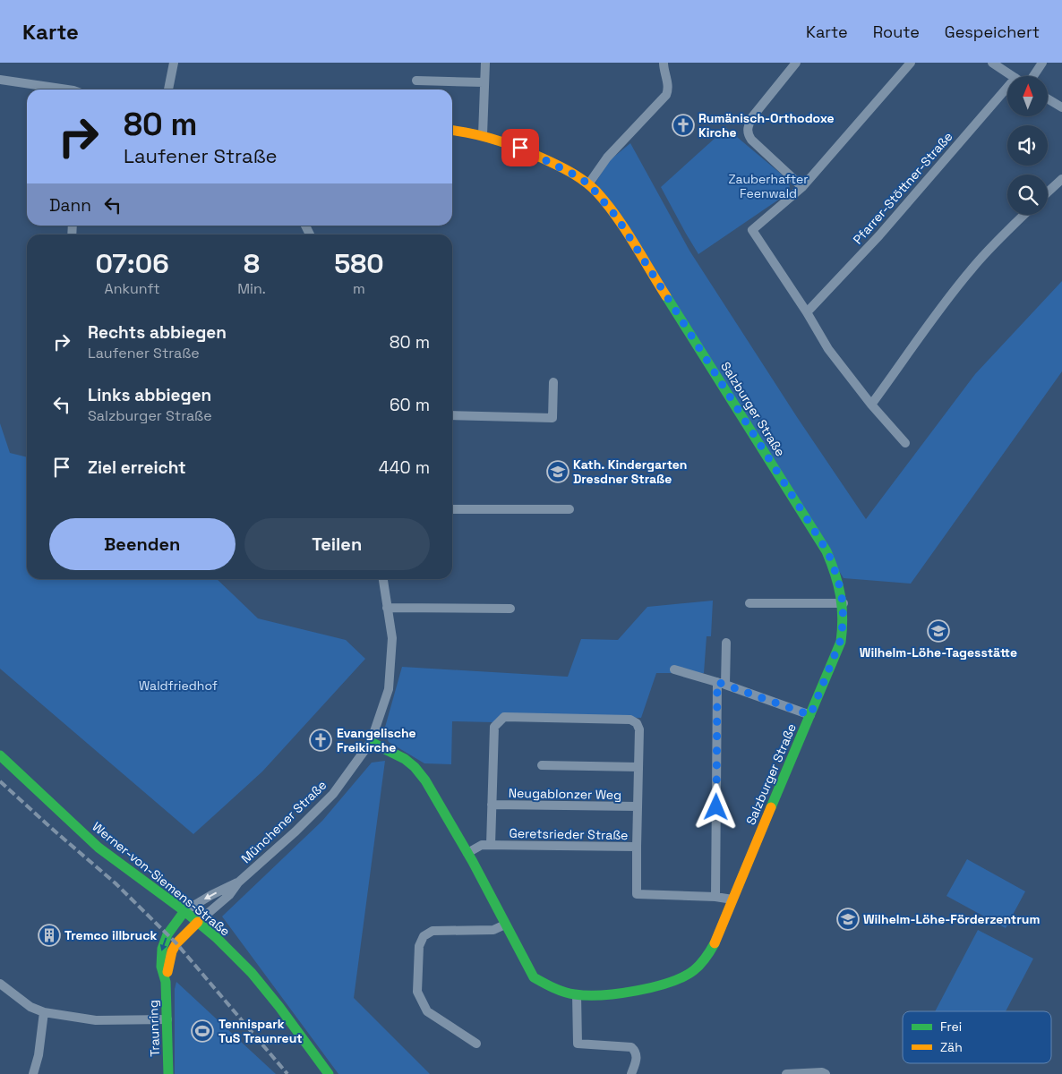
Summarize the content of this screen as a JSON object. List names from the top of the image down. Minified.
{"streets":{"street":["Pfarrer-Stöttner-Straße","Salzburger Straße","Neugablonzer Weg","Münchener Straße","Geretsrieder Straße","Werner-von-Siemens-Straße","Traunring"]},"crossings":[["Salzburger Straße","Münchener Straße"],["Salzburger Straße","Geretsrieder Straße"],["Münchener Straße","Werner-von-Siemens-Straße"],["Münchener Straße","Traunring"],["Werner-von-Siemens-Straße","Traunring"]],"parks":["Zauberhafter Feenwald","Waldfriedhof"],"places":{"church":["Rumänisch-Orthodoxe Kirche","Evangelische Freikirche"],"school or university":["Kath. Kindergarten Dresdner Straße","Wilhelm-Löhe-Tagesstätte","Wilhelm-Löhe-Förderzentrum"],"building":["Tremco illbruck"],"sports":["Tennispark TuS Traunreut"]},"legend":["Frei","Zäh"],"north":"top","page":{"header":"Karte","nav":["Karte","Route","Gespeichert"],"turn":["80 m","Laufener Straße"],"then":"Dann","eta":["07:06","Ankunft","8","Min.","580","m"],"list":[{"name":"Rechts abbiegen","note":"Laufener Straße","value":"80 m"},{"name":"Links abbiegen","note":"Salzburger Straße","value":"60 m"},{"name":"Ziel erreicht","value":"440 m"}],"buttons":["Beenden","Teilen"]}}
